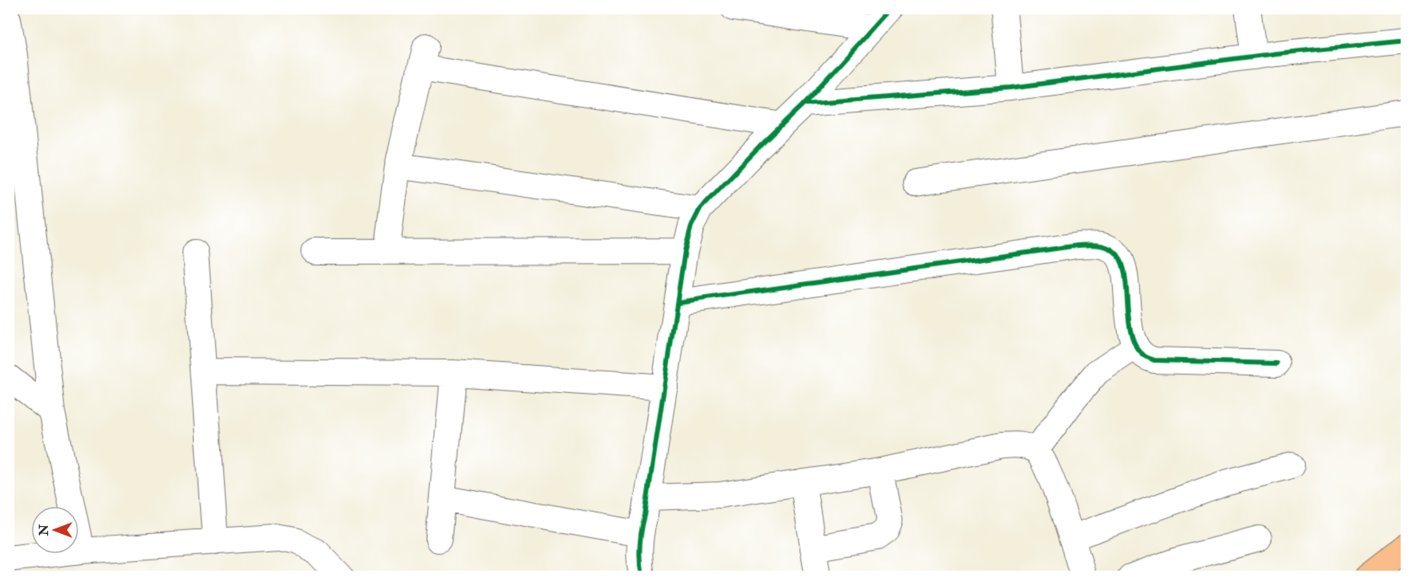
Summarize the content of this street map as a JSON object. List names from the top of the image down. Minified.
{"north":"left"}
